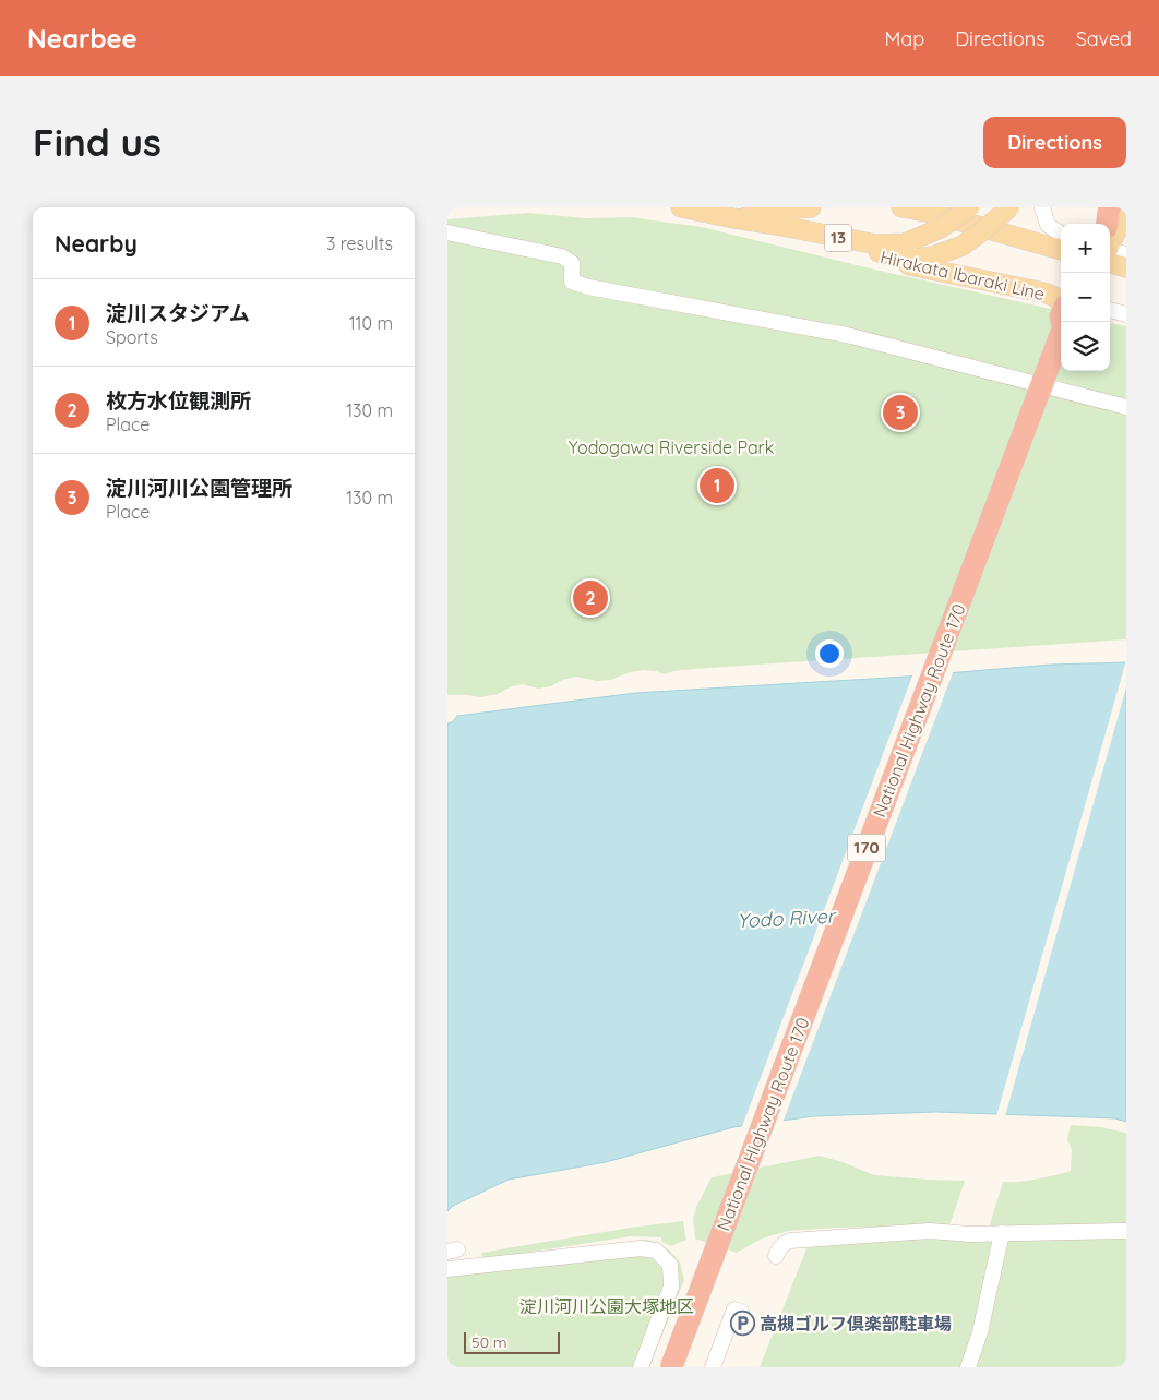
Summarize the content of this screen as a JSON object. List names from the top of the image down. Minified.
{"streets":{"highway":["National Highway Route 170","170"],"main road":["13","Hirakata Ibaraki Line"]},"crossings":[["13","Hirakata Ibaraki Line"]],"water":["Yodo River"],"parks":["Yodogawa Riverside Park","淀川河川公園大塚地区"],"places":{"parking":["高槻ゴルフ倶楽部駐車場"]},"scale_bar":"50 m","page":{"header":"Nearbee","nav":["Map","Directions","Saved"],"buttons":"Directions","title":"Find us","heading":["Nearby","3 results"],"map_buttons":["+","−"],"list":[{"mark":"1","name":"淀川スタジアム","note":"Sports","value":"110 m"},{"mark":"2","name":"枚方水位観測所","note":"Place","value":"130 m"},{"mark":"3","name":"淀川河川公園管理所","note":"Place","value":"130 m"}],"pins":["3","1","2"],"scale":"50 m"}}
